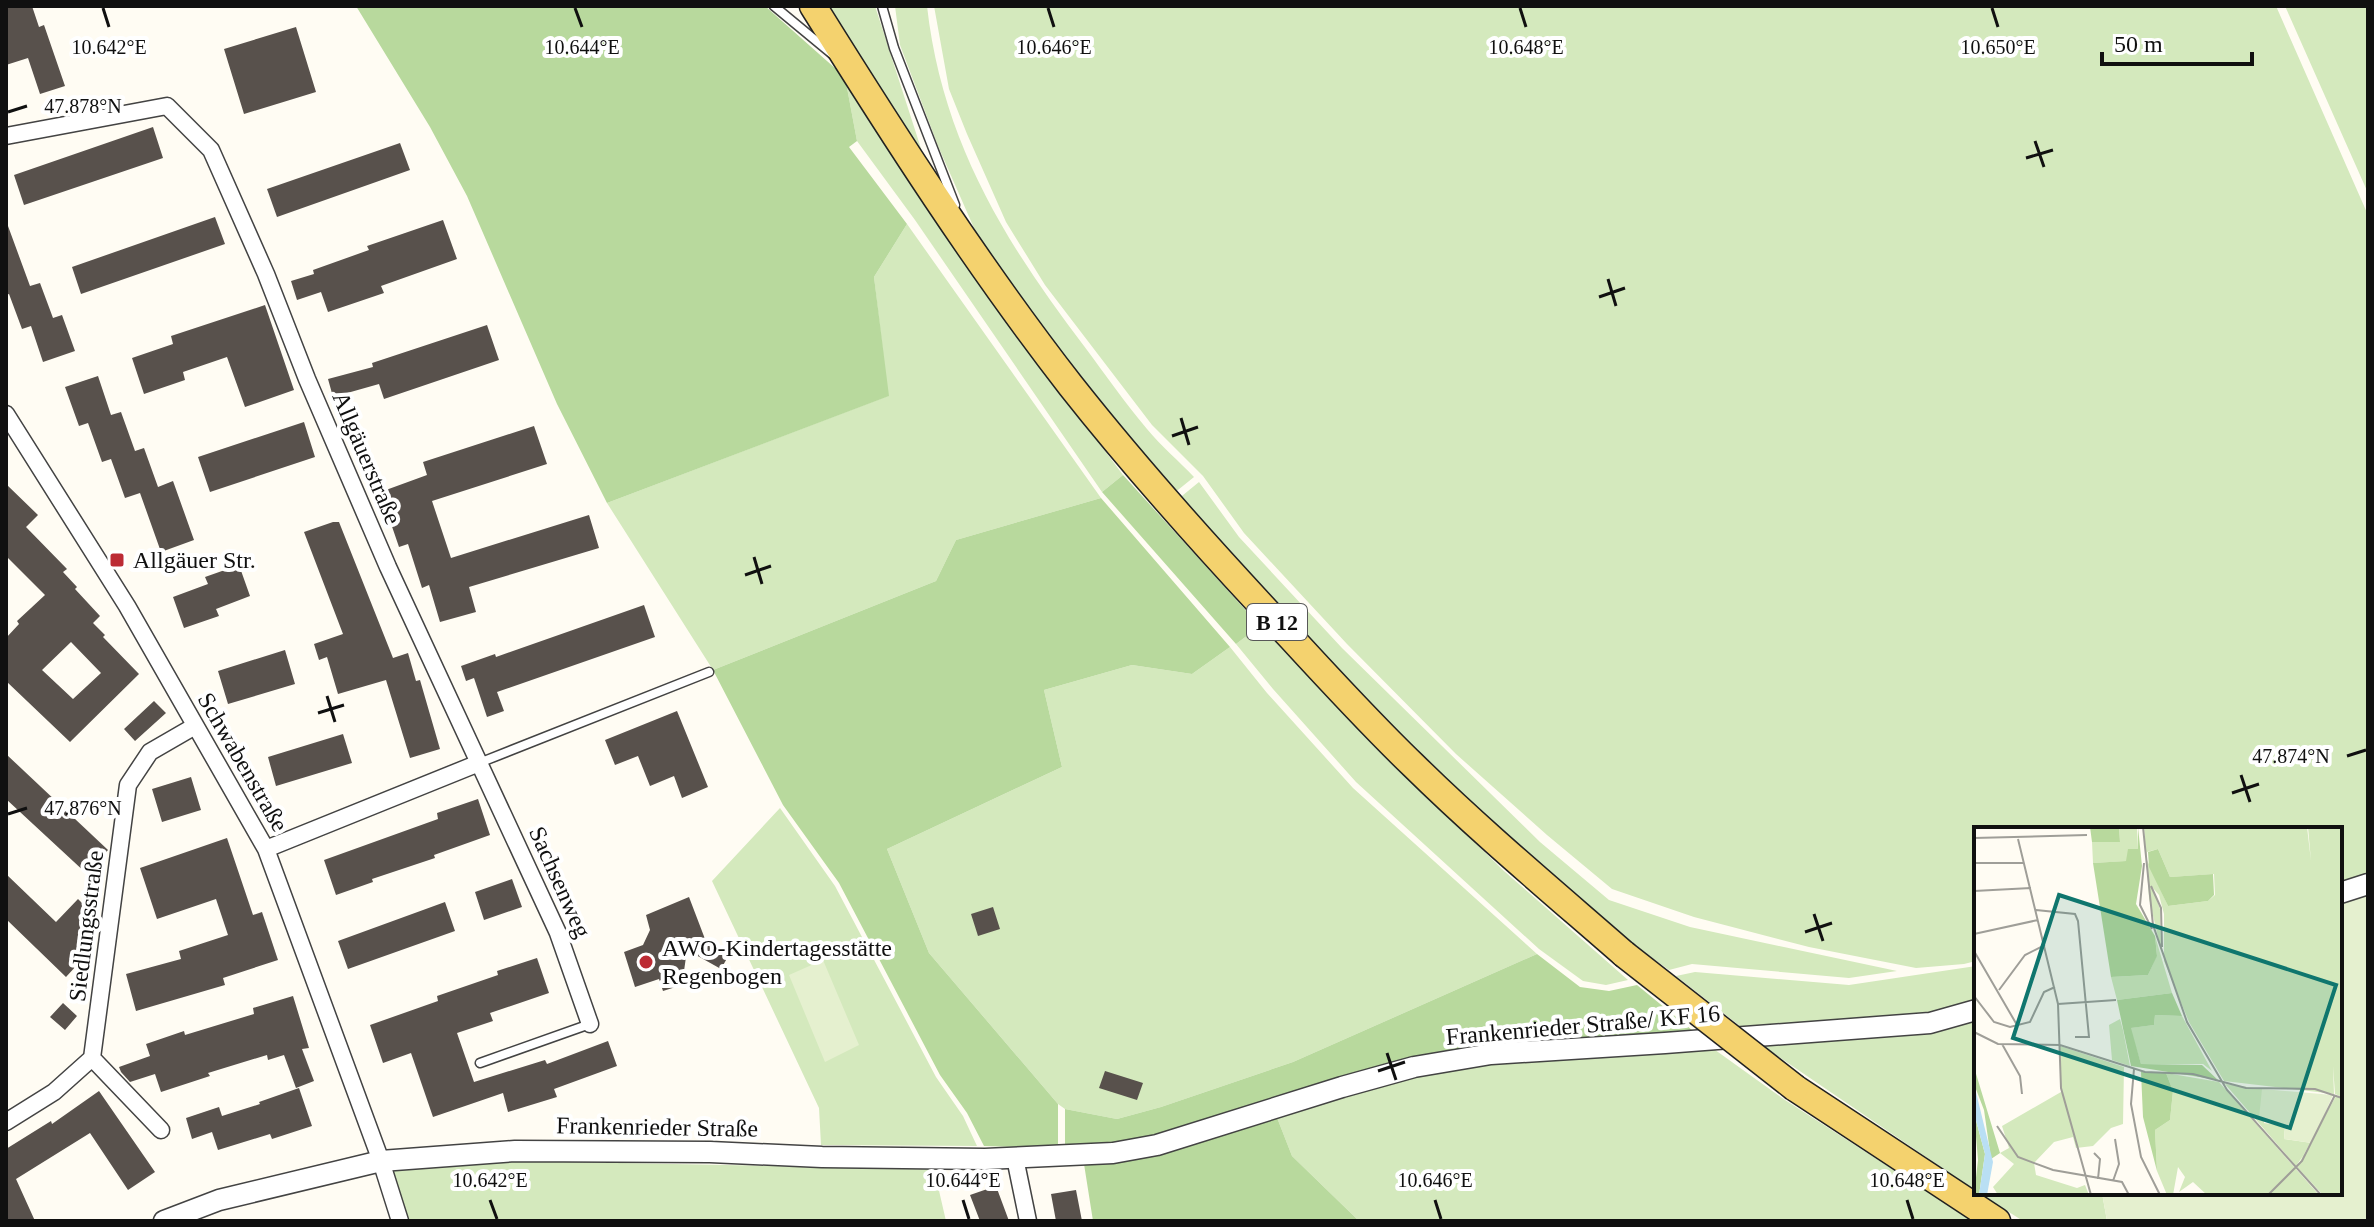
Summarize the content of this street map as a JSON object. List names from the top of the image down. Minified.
{"streets":{"main road":["B 12"],"street":["Allgäuerstraße","Schwabenstraße","Sachsenweg","Siedlungsstraße","Frankenrieder Straße/ KF 16","Frankenrieder Straße"]},"crossings":[["Allgäuerstraße","Sachsenweg"],["Schwabenstraße","Siedlungsstraße"],["Schwabenstraße","Frankenrieder Straße"],["Frankenrieder Straße/ KF 16","Frankenrieder Straße"]],"places":{"transit":["Allgäuer Str."],"other":["AWO-Kindertagesstätte Regenbogen"]},"scale_bar":"50 m","coordinates":["10.642°E","10.644°E","10.646°E","10.648°E","10.650°E","47.878°N","47.874°N","47.876°N"]}
